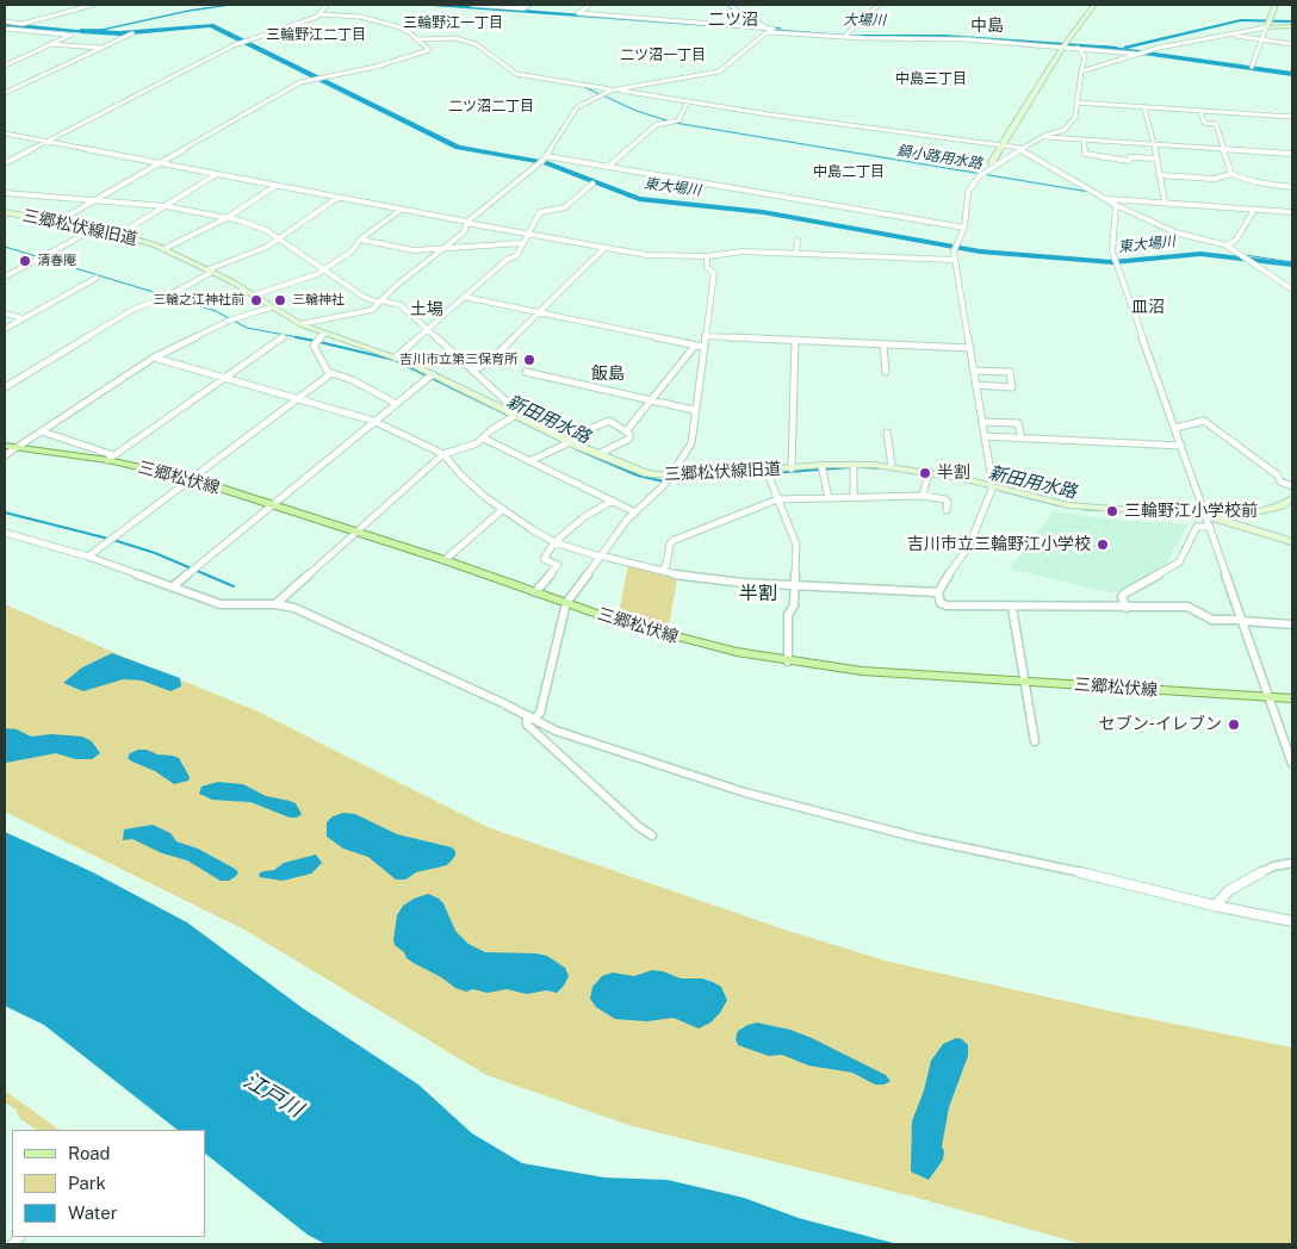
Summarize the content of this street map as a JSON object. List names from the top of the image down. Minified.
{"streets":{"main road":["三郷松伏線"],"street":["三郷松伏線旧道"]},"districts":["二ツ沼","三輪野江一丁目","中島","三輪野江二丁目","二ツ沼一丁目","中島三丁目","二ツ沼二丁目","中島二丁目","皿沼","土場","飯島","半割"],"water":["大場川","鍋小路用水路","東大場川","新田用水路","江戸川"],"places":["清春庵","三輪之江神社前","三輪神社","吉川市立第三保育所","半割","三輪野江小学校前","吉川市立三輪野江小学校","セブン-イレブン"],"legend":["Road","Park","Water"]}
